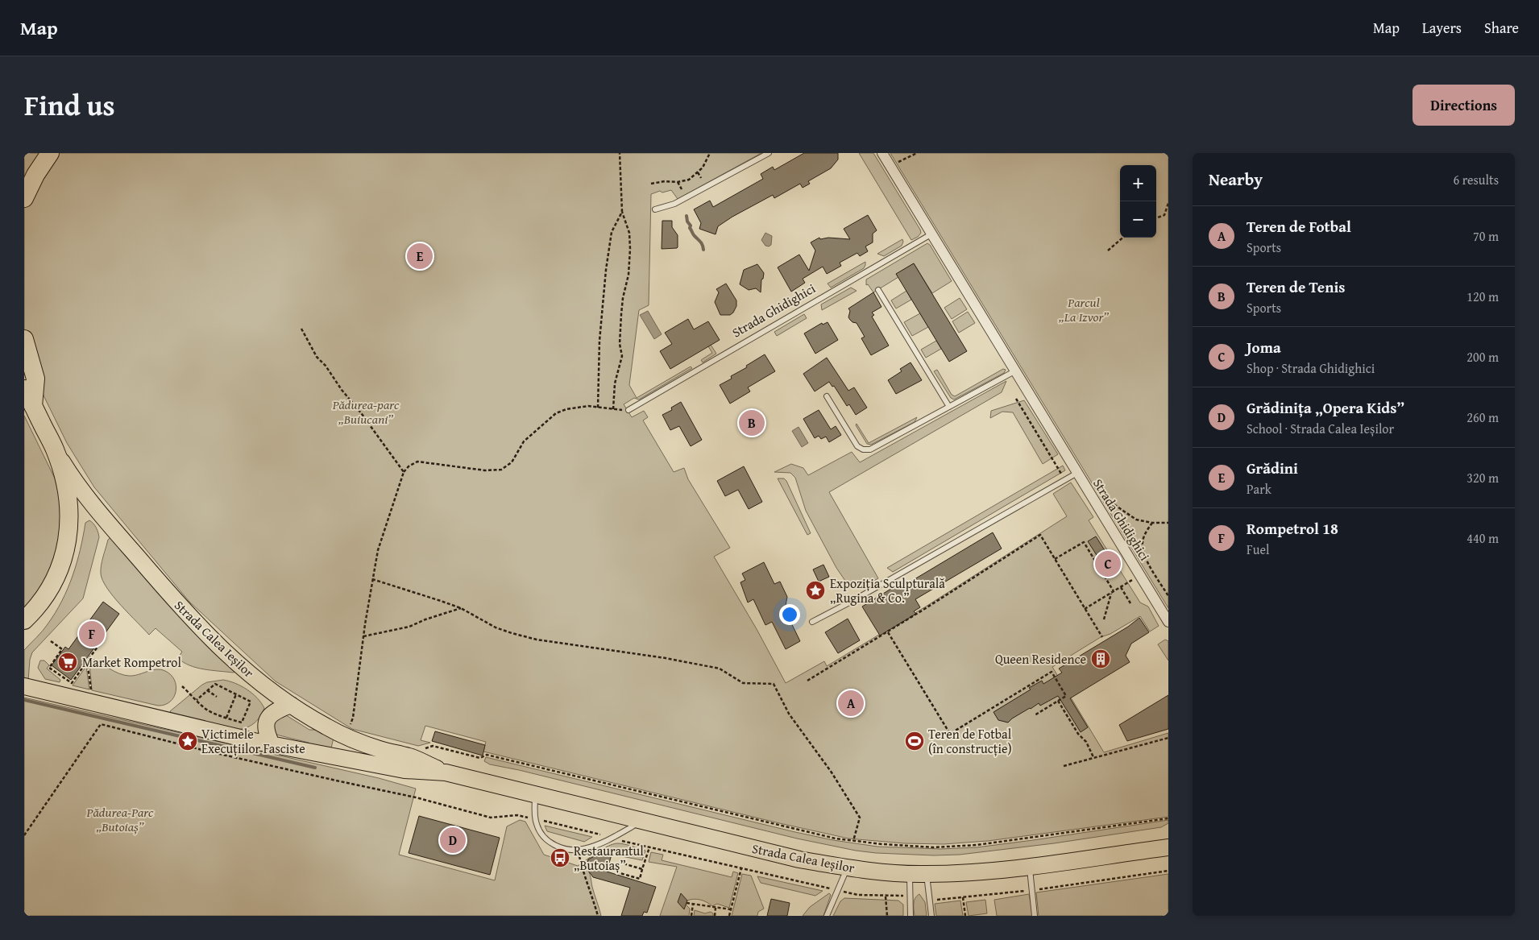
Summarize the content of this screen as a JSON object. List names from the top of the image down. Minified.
{"streets":{"main road":["Strada Calea Ieșilor"],"street":["Strada Ghidighici"]},"parks":["Parcul „La Izvor”","Pădurea-parc „Buiucani”","Pădurea-Parc „Butoiaș”"],"places":{"place":["Expoziția Sculpturală „Rugina & Co.”","Victimele Execuțiilor Fasciste"],"building":["Queen Residence"],"supermarket":["Market Rompetrol"],"sports":["Teren de Fotbal (în construcție)"],"bus stop":["Restaurantul „Butoiaș”"]},"page":{"header":"Map","nav":["Map","Layers","Share"],"title":"Find us","buttons":"Directions","heading":["Nearby","6 results"],"map_buttons":["+","−"],"list":[{"mark":"A","name":"Teren de Fotbal","note":"Sports","value":"70 m"},{"mark":"B","name":"Teren de Tenis","note":"Sports","value":"120 m"},{"mark":"C","name":"Joma","note":"Shop · Strada Ghidighici","value":"200 m"},{"mark":"D","name":"Grădinița „Opera Kids”","note":"School · Strada Calea Ieșilor","value":"260 m"},{"mark":"E","name":"Grădini","note":"Park","value":"320 m"},{"mark":"F","name":"Rompetrol 18","note":"Fuel","value":"440 m"}],"pins":["E","B","C","F","A","D"]}}
